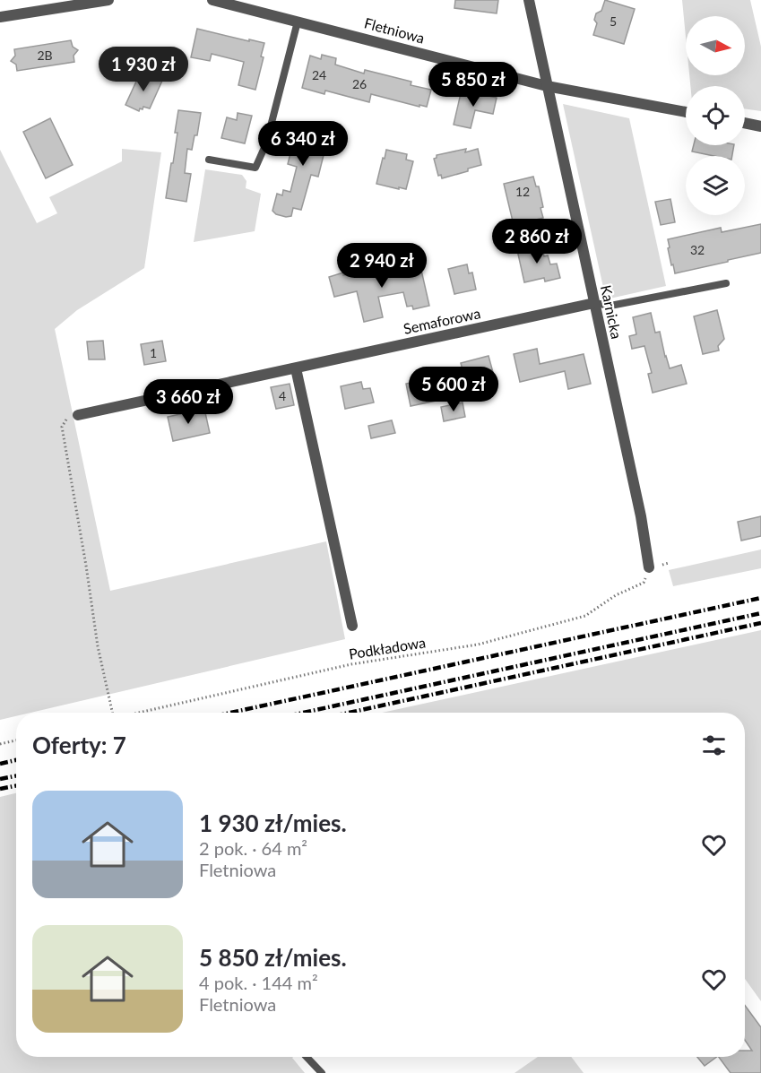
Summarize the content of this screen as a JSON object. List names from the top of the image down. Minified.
{"streets":{"street":["Fletniowa","Karnicka","Semaforowa"],"path":["Podkładowa"]},"crossings":[["Fletniowa","Karnicka"],["Karnicka","Semaforowa"],["Karnicka","Podkładowa"]],"house_numbers":["5","2B","24","26","12","32","1","4"],"north":"right","page":{"price":["1 930 zł","5 850 zł","6 340 zł","2 860 zł","2 940 zł","5 600 zł","3 660 zł"],"heading":"Oferty: 7","list":[{"name":"1 930 zł/mies.","note":"2 pok. · 64 m² · Fletniowa"},{"name":"5 850 zł/mies.","note":"4 pok. · 144 m² · Fletniowa"}]}}
